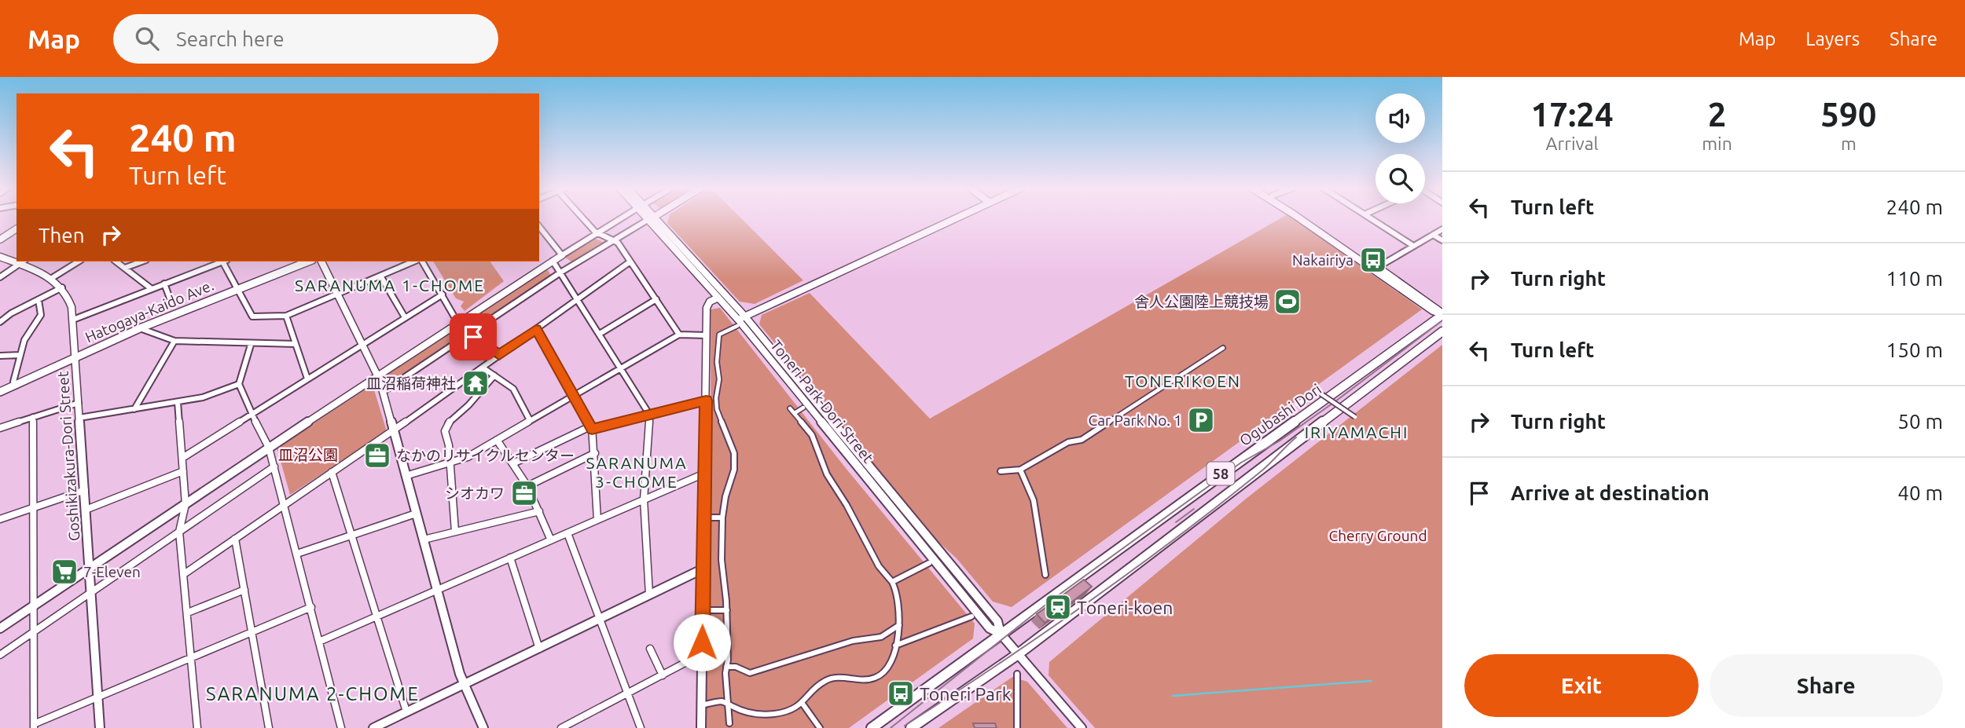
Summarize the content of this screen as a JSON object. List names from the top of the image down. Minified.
{"streets":{"main road":["Hatogaya-Kaido Ave.","Ogubashi Dori","58"],"street":["Toneri Park-Dori Street","Goshikizakura-Dori Street"]},"crossings":[["Hatogaya-Kaido Ave.","Goshikizakura-Dori Street"],["Toneri Park-Dori Street","Ogubashi Dori"],["Toneri Park-Dori Street","58"],["Ogubashi Dori","58"]],"districts":["SARANUMA 1-CHOME","TONERIKOEN","IRIYAMACHI","SARANUMA 3-CHOME","SARANUMA 2-CHOME"],"parks":["皿沼公園","Cherry Ground"],"places":{"bus stop":["Nakairiya","Toneri Park"],"sports":["舎人公園陸上競技場"],"temple":["皿沼稲荷神社"],"parking":["Car Park No. 1"],"office":["なかのリサイクルセンター","シオカワ"],"supermarket":["7-Eleven"],"station":["Toneri-koen"]},"page":{"header":"Map","search":"Search here","nav":["Map","Layers","Share"],"eta":["17:24","Arrival","2","min","590","m"],"turn":["240 m","Turn left"],"list":[{"name":"Turn left","value":"240 m"},{"name":"Turn right","value":"110 m"},{"name":"Turn left","value":"150 m"},{"name":"Turn right","value":"50 m"},{"name":"Arrive at destination","value":"40 m"}],"then":"Then","buttons":["Exit","Share"]}}
